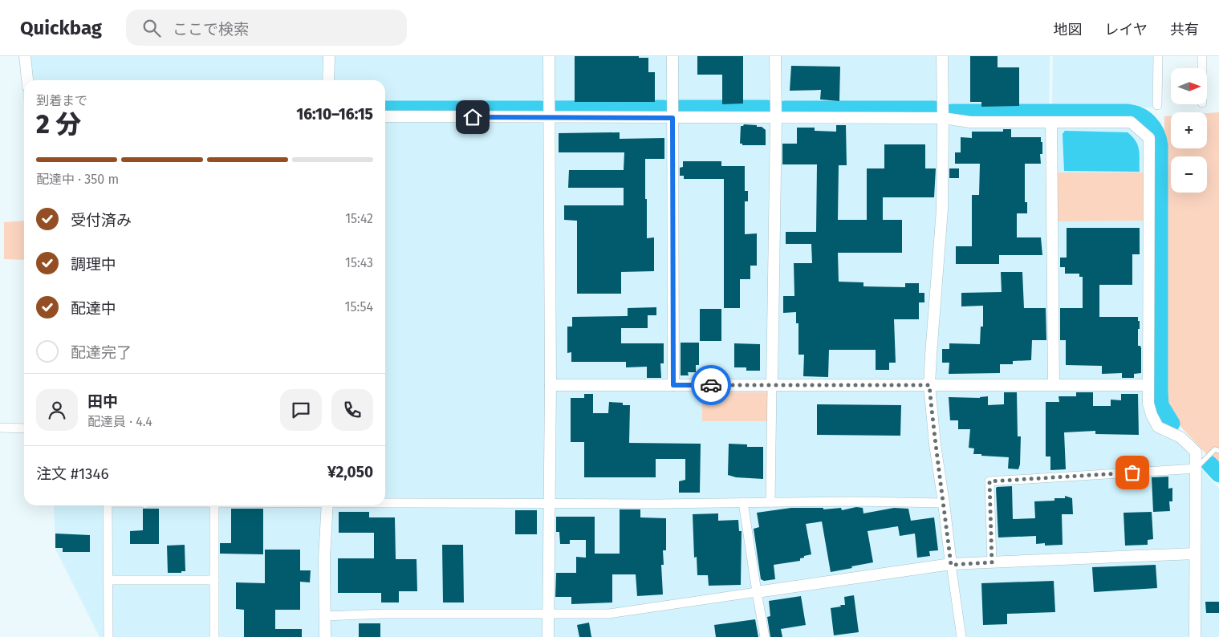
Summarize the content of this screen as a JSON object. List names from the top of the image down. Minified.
{"north":"right","page":{"header":"Quickbag","search":"ここで検索","nav":["地図","レイヤ","共有"],"map_buttons":["+","−"],"heading":["2 分","到着まで","16:10–16:15"],"panel":["田中","配達員 · 4.4","注文 #1346","¥2,050"],"bar":"配達中 · 350 m","list":[["受付済み","15:42"],["調理中","15:43"],["配達中","15:54"],"配達完了"]}}
